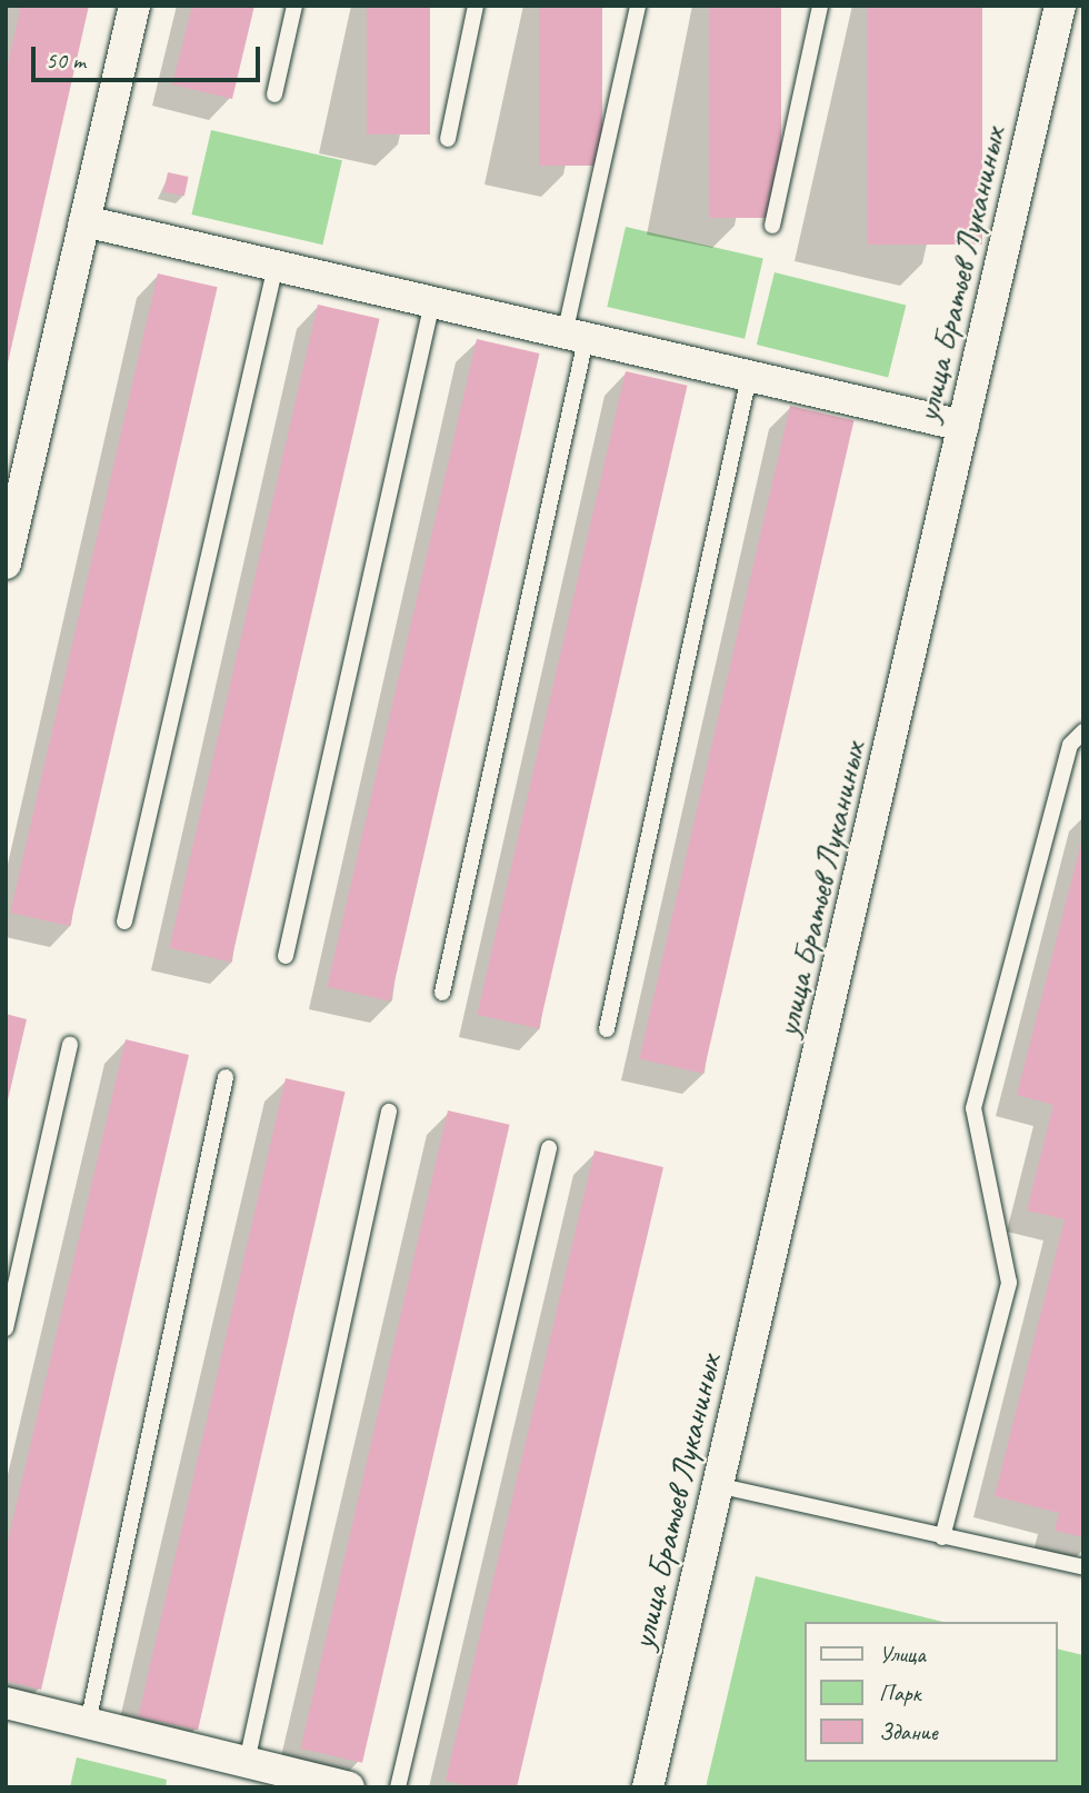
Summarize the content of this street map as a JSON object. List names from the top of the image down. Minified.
{"streets":{"street":["улица Братьев Луканиных"]},"legend":["Улица","Парк","Здание"],"scale_bar":"50 m"}
